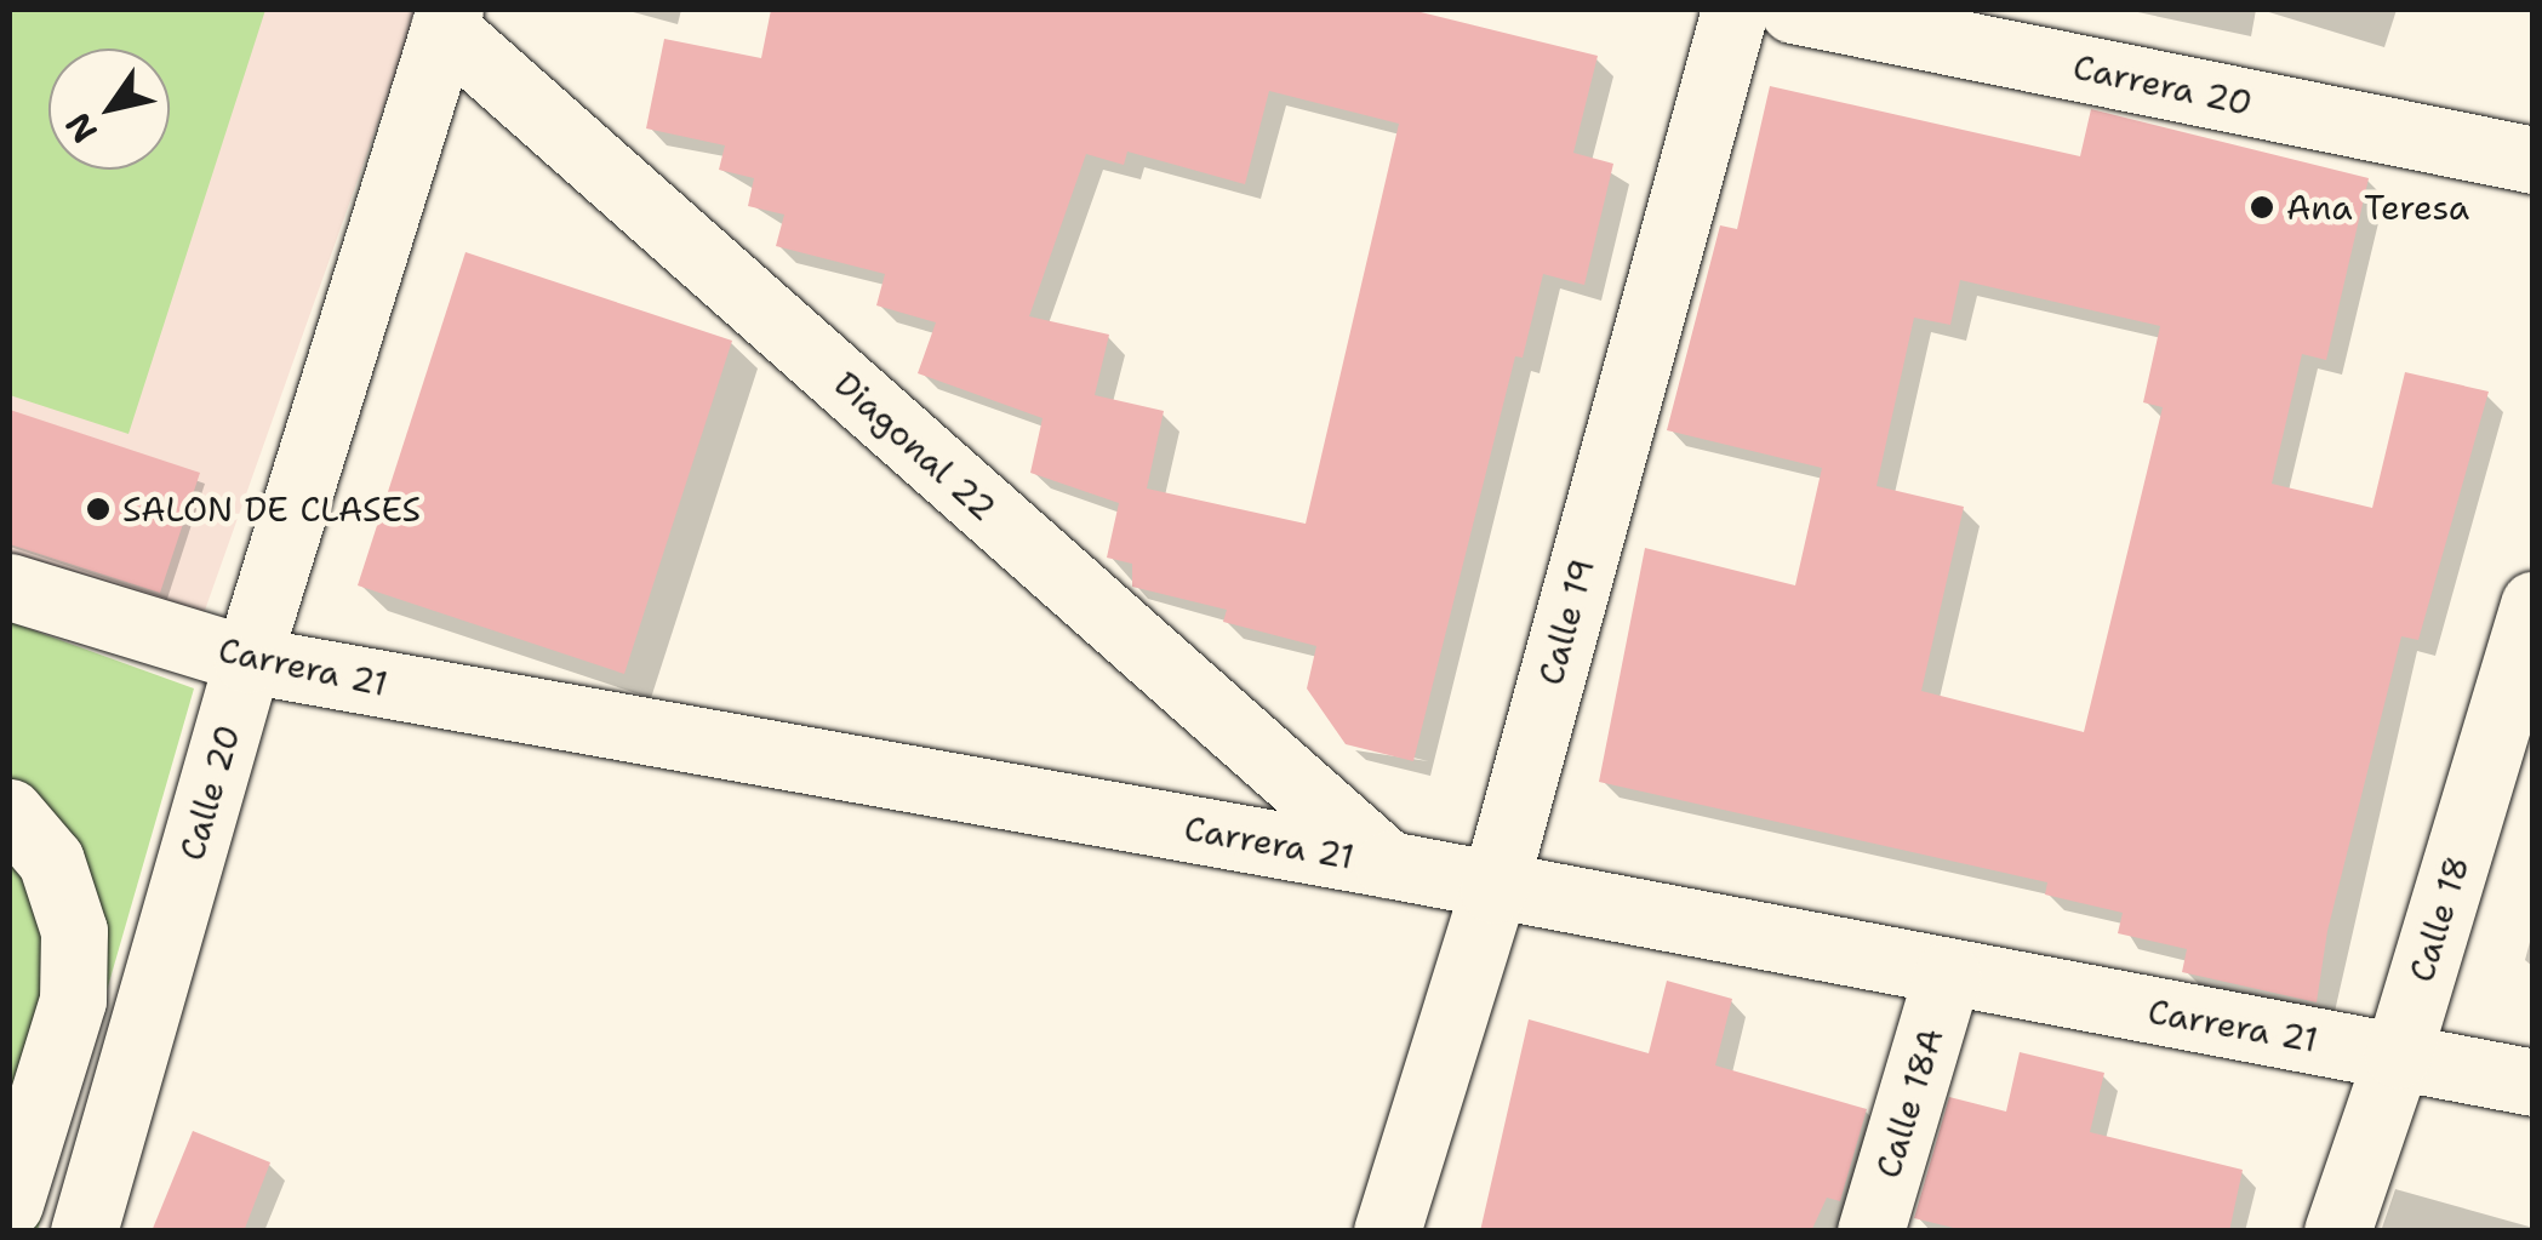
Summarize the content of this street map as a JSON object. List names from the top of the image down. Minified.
{"streets":{"street":["Carrera 20","Diagonal 22","Calle 19","Carrera 21","Calle 20","Calle 18","Calle 18A"]},"crossings":[["Diagonal 22","Carrera 21"],["Diagonal 22","Calle 20"],["Calle 19","Carrera 21"],["Carrera 21","Calle 20"],["Carrera 21","Calle 18"],["Carrera 21","Calle 18A"]],"places":["Ana Teresa","SALON DE CLASES"],"north":"bottom left"}
